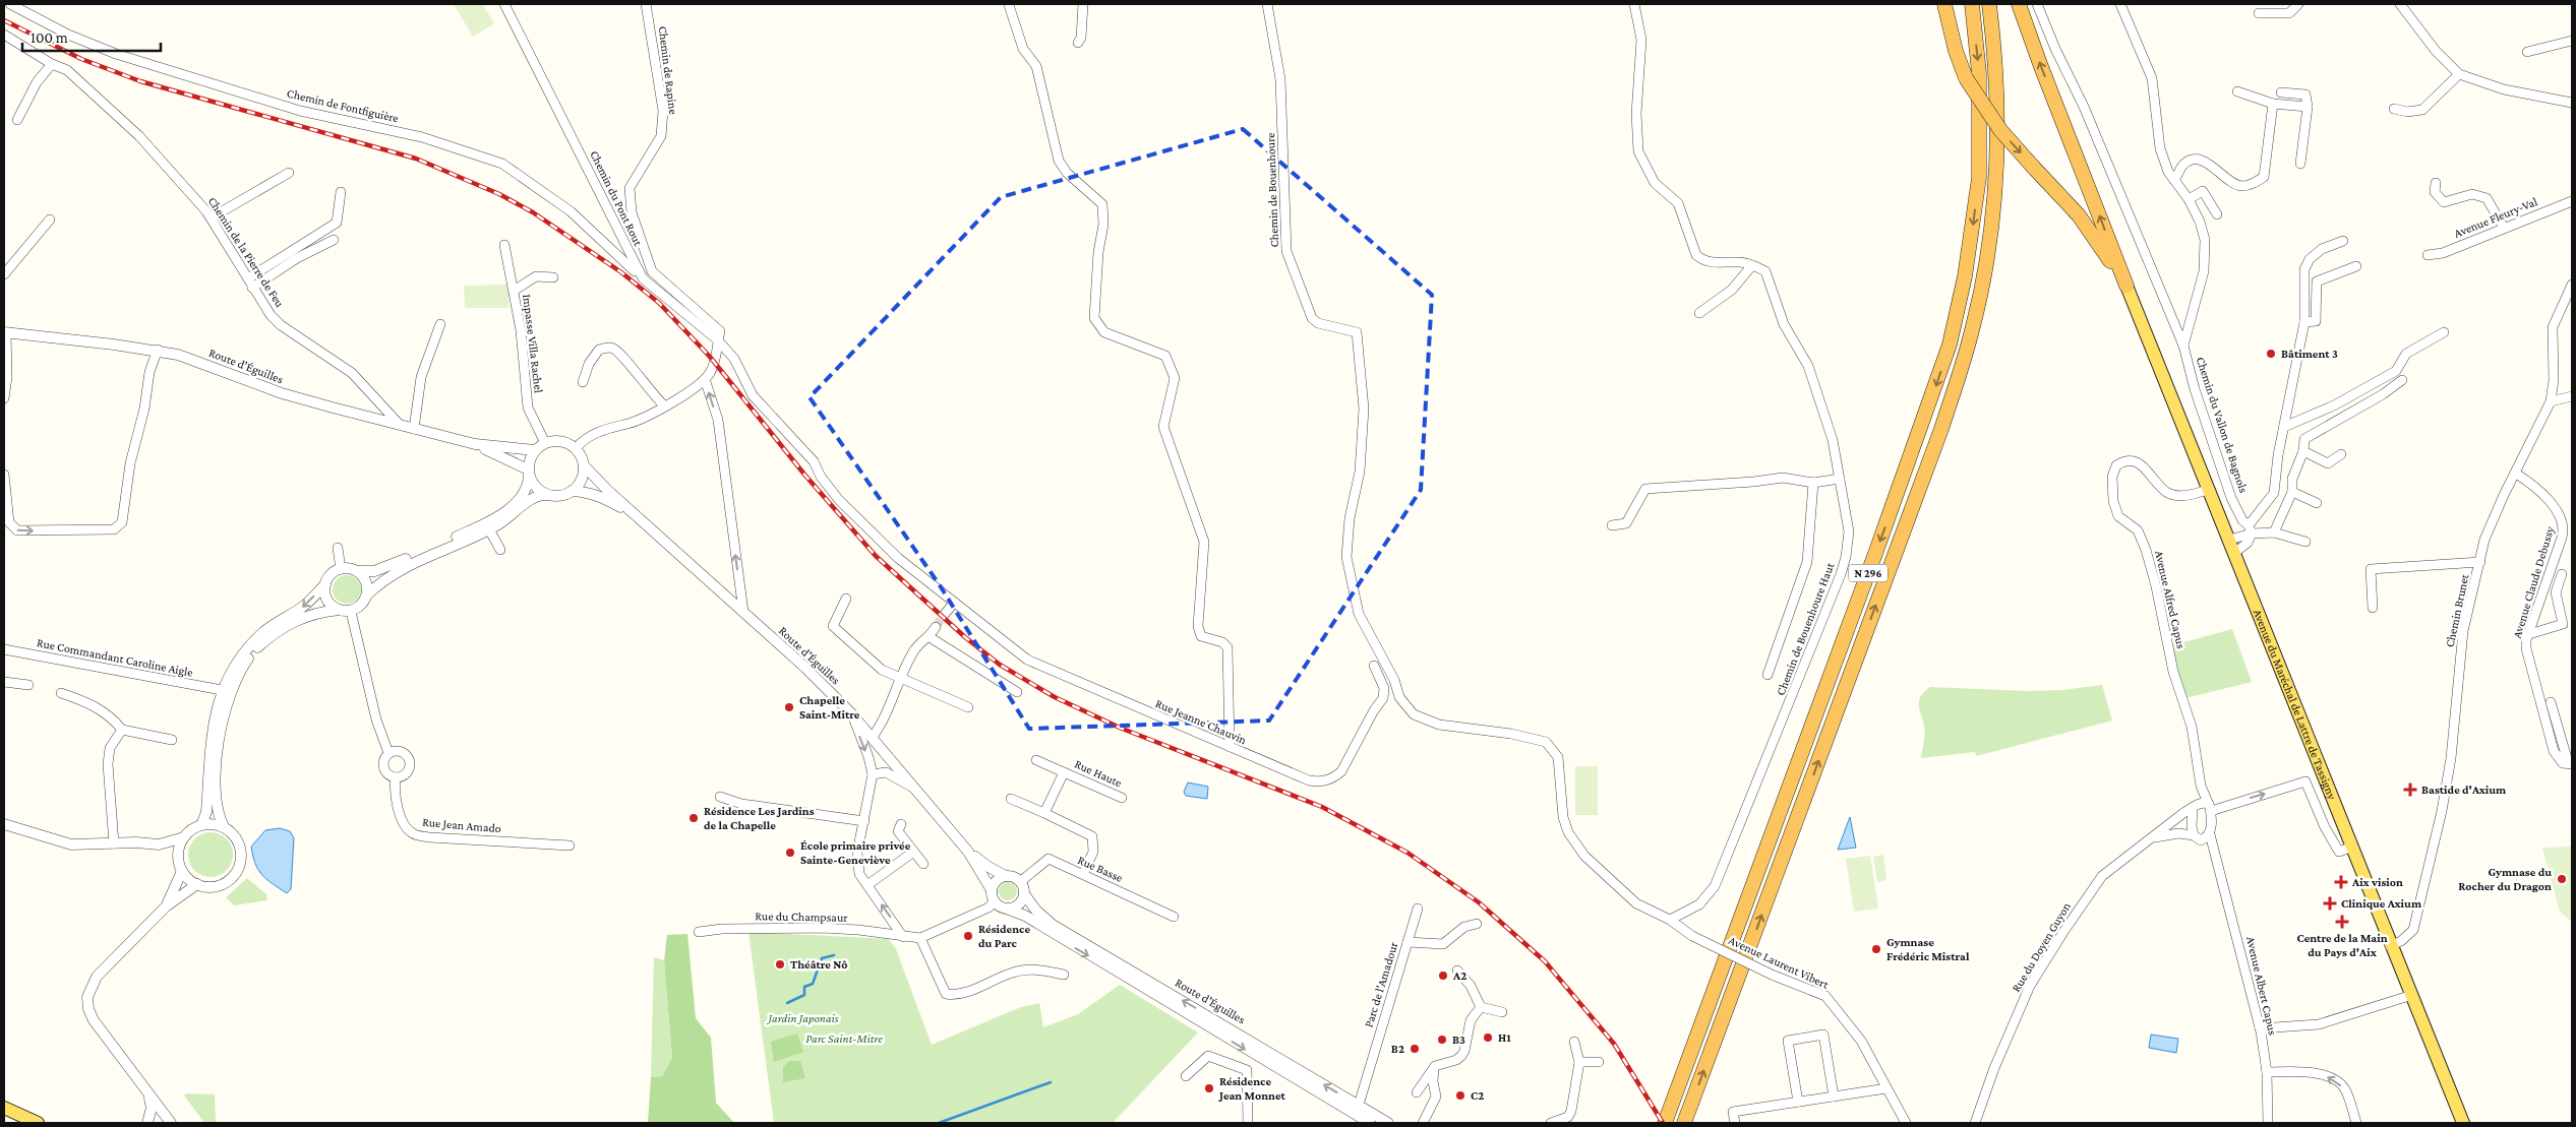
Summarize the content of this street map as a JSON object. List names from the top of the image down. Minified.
{"streets":{"highway":["N 296"],"main road":["Avenue du Maréchal de Lattre de Tassigny"],"street":["Chemin de Rapine","Chemin de Fontfiguière","Chemin de Bouenhoure","Chemin du Pont Rout","Avenue Fleury-Val","Chemin de la Pierre de Feu","Impasse Villa Rachel","Route d'Éguilles","Chemin du Vallon de Bagnols","Avenue Claude Debussy","Avenue Alfred Capus","Chemin Brunet","Chemin de Bouenhoure Haut","Rue Commandant Caroline Aigle","Rue Jeanne Chauvin","Rue Haute","Rue Jean Amado","Rue Basse","Rue du Champsaur","Rue du Doyen Guyon","Avenue Laurent Vibert","Parc de l'Amadour","Avenue Albert Capus"]},"crossings":[["Chemin de Rapine","Chemin du Pont Rout"],["Chemin de Rapine","Rue Jeanne Chauvin"],["Chemin de Fontfiguière","Chemin du Pont Rout"],["Chemin de Bouenhoure","Chemin de Bouenhoure Haut"],["Chemin de Bouenhoure","Avenue Laurent Vibert"],["Chemin du Pont Rout","Rue Jeanne Chauvin"],["Chemin de la Pierre de Feu","Route d'Éguilles"],["Impasse Villa Rachel","Route d'Éguilles"],["Route d'Éguilles","Rue Basse"],["Route d'Éguilles","Parc de l'Amadour"],["Avenue Claude Debussy","Chemin Brunet"],["Avenue Alfred Capus","Avenue du Maréchal de Lattre de Tassigny"],["Chemin Brunet","Avenue du Maréchal de Lattre de Tassigny"],["Chemin de Bouenhoure Haut","Avenue Laurent Vibert"],["Rue du Doyen Guyon","Avenue Albert Capus"]],"parks":["Jardin Japonais","Parc Saint-Mitre"],"places":{"other":["Bâtiment 3","Chapelle Saint-Mitre","Résidence Les Jardins de la Chapelle","École primaire privée Sainte-Geneviève","Gymnase du Rocher du Dragon","Résidence du Parc","Gymnase Frédéric Mistral","Théâtre Nô","A2","H1","B3","B2","Résidence Jean Monnet","C2"],"health":["Bastide d'Axium","Aix vision","Clinique Axium","Centre de la Main du Pays d'Aix"]},"scale_bar":"100 m"}
